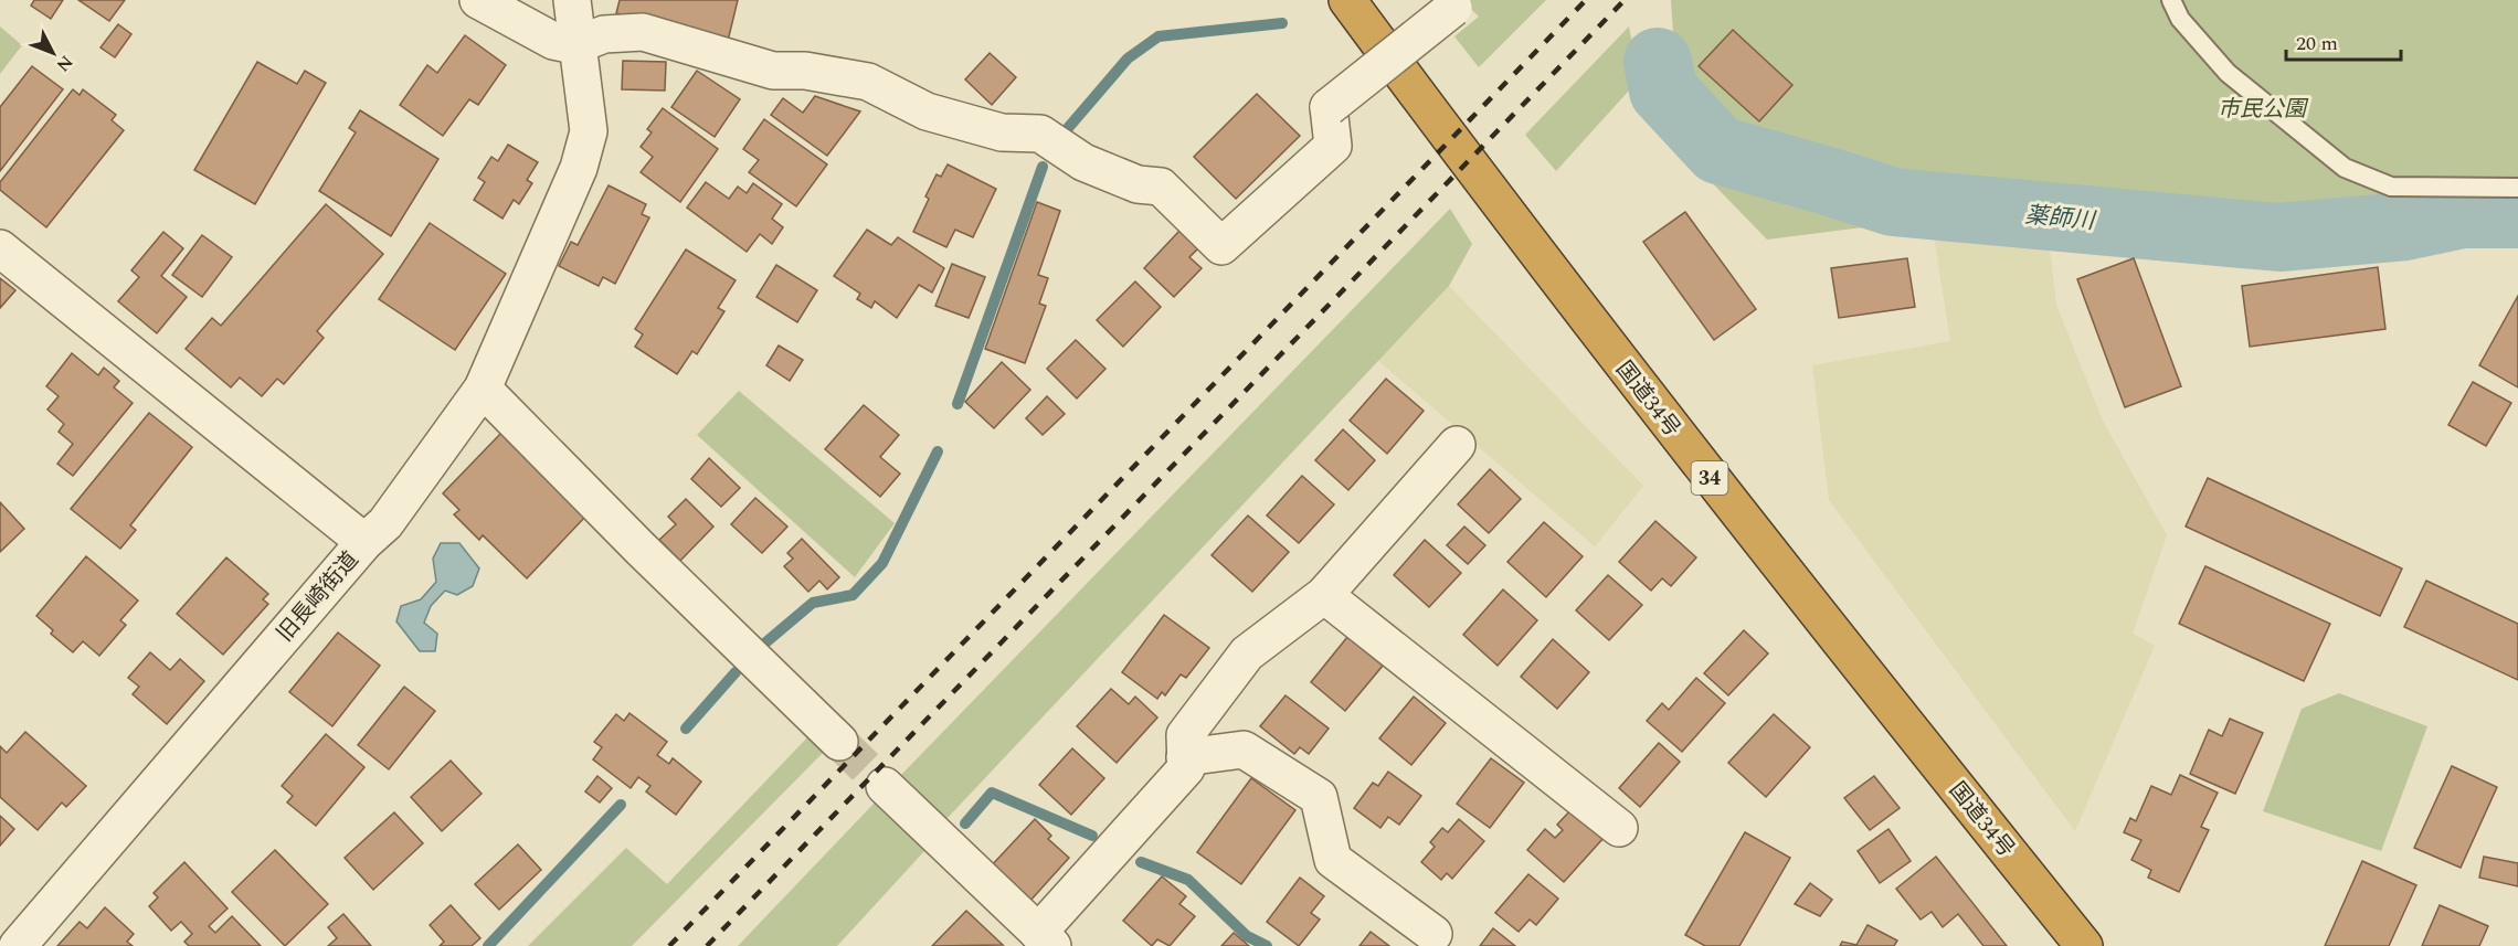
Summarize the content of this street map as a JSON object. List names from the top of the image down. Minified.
{"streets":{"highway":["国道34号","34"],"street":["旧長崎街道"]},"water":["薬師川"],"parks":["市民公園"],"scale_bar":"20 m","north":"bottom right"}
